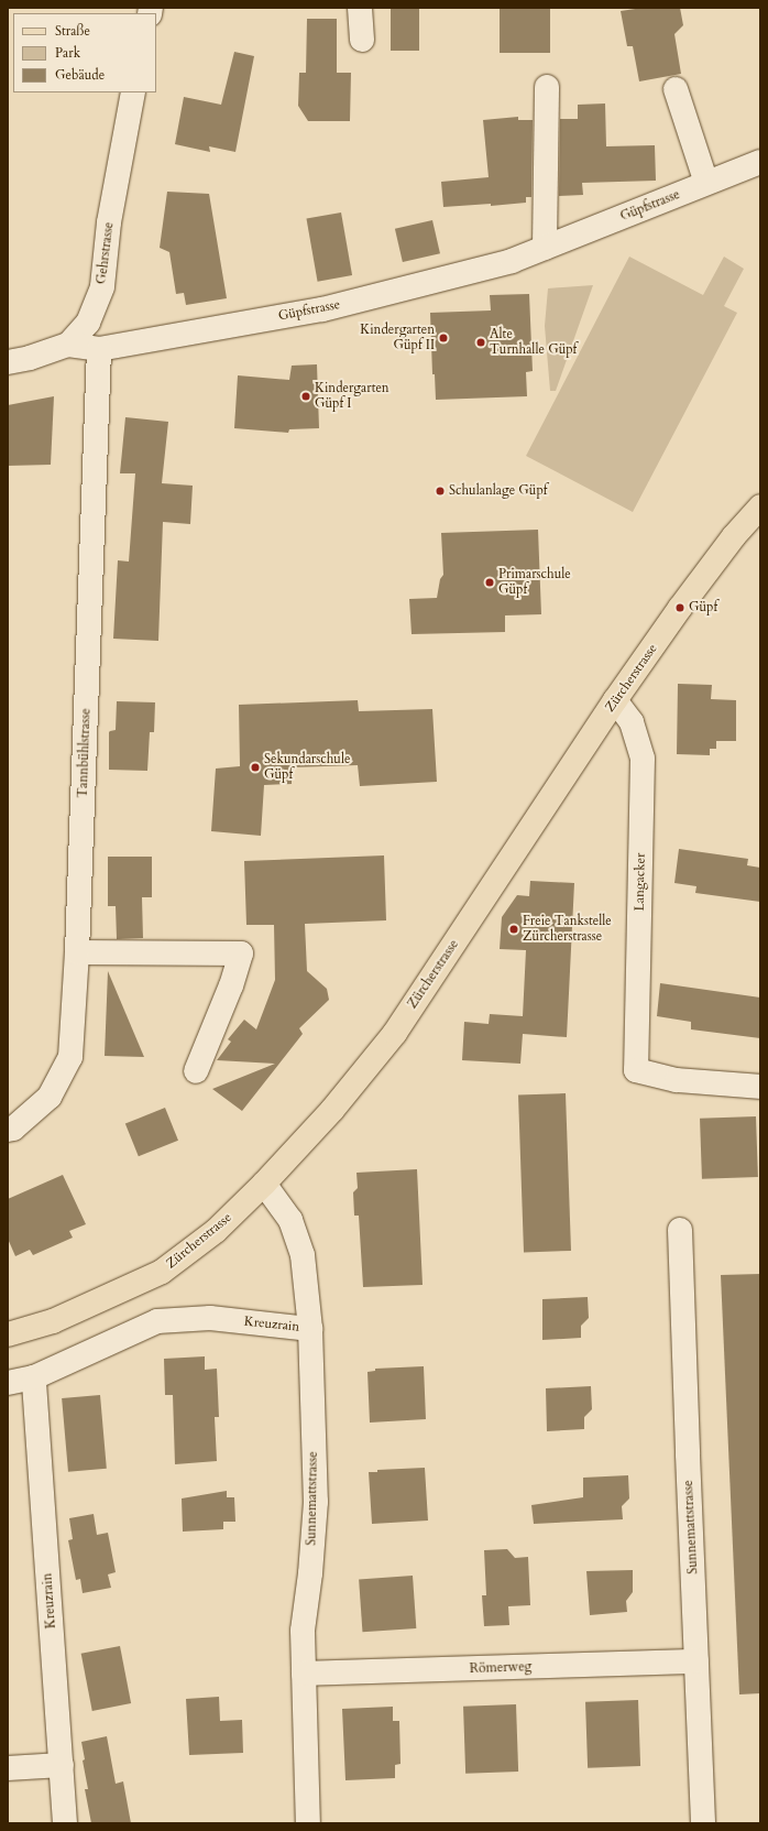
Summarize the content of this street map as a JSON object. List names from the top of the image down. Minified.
{"streets":{"main road":["Zürcherstrasse"],"street":["Güpfstrasse","Gehrstrasse","Tannbühlstrasse","Langacker","Kreuzrain","Sunnemattstrasse","Römerweg"]},"crossings":[["Güpfstrasse","Gehrstrasse"],["Güpfstrasse","Tannbühlstrasse"],["Zürcherstrasse","Langacker"],["Zürcherstrasse","Sunnemattstrasse"],["Kreuzrain","Sunnemattstrasse"],["Sunnemattstrasse","Römerweg"]],"places":["Kindergarten Güpf II","Alte Turnhalle Güpf","Kindergarten Güpf I","Schulanlage Güpf","Primarschule Güpf","Güpf","Sekundarschule Güpf","Freie Tankstelle Zürcherstrasse"],"legend":["Straße","Park","Gebäude"]}
